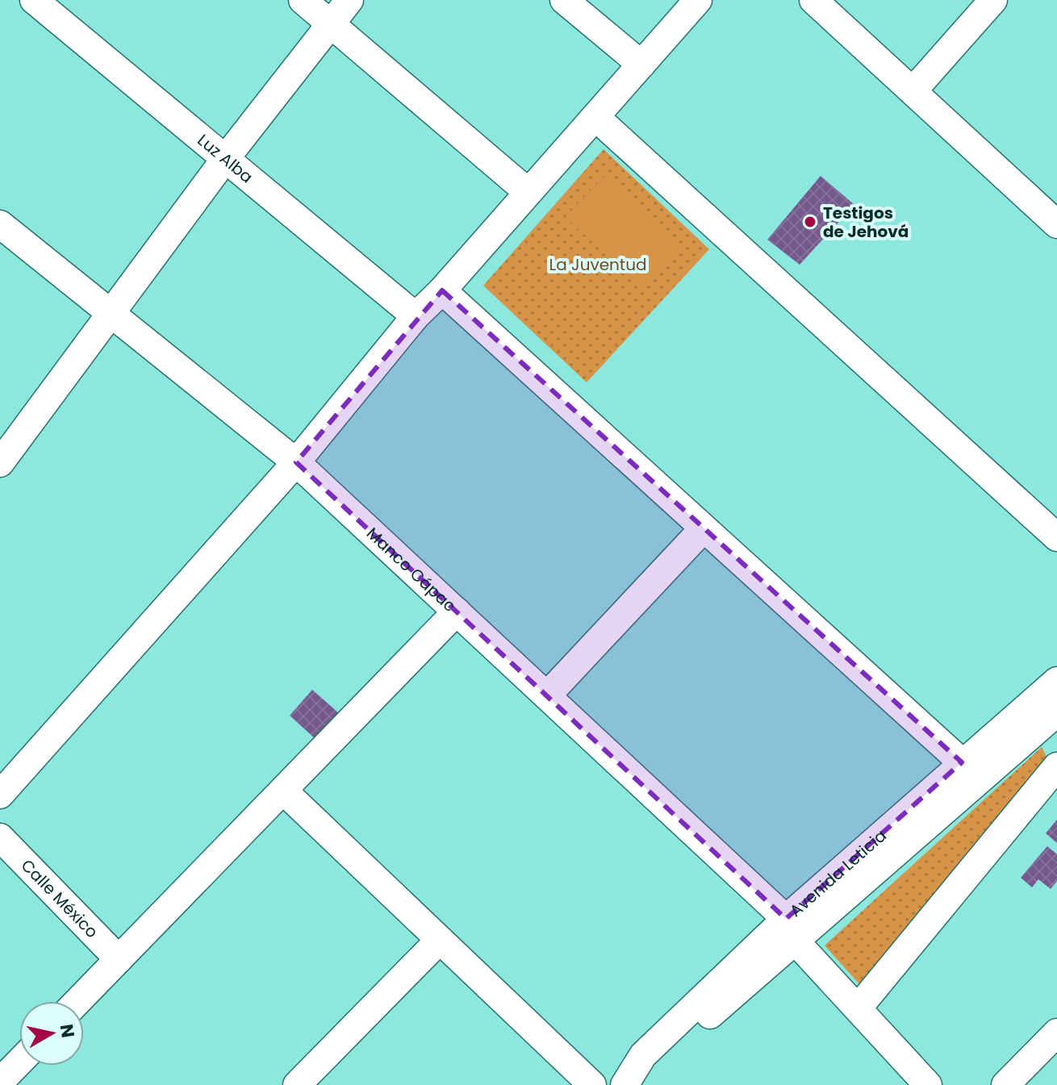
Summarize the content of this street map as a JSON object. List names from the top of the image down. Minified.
{"streets":{"street":["Luz Alba","Manco Cápac","Avenida Leticia","Calle México"]},"crossings":[["Manco Cápac","Avenida Leticia"]],"parks":["La Juventud"],"places":["Testigos de Jehová"],"north":"right"}
